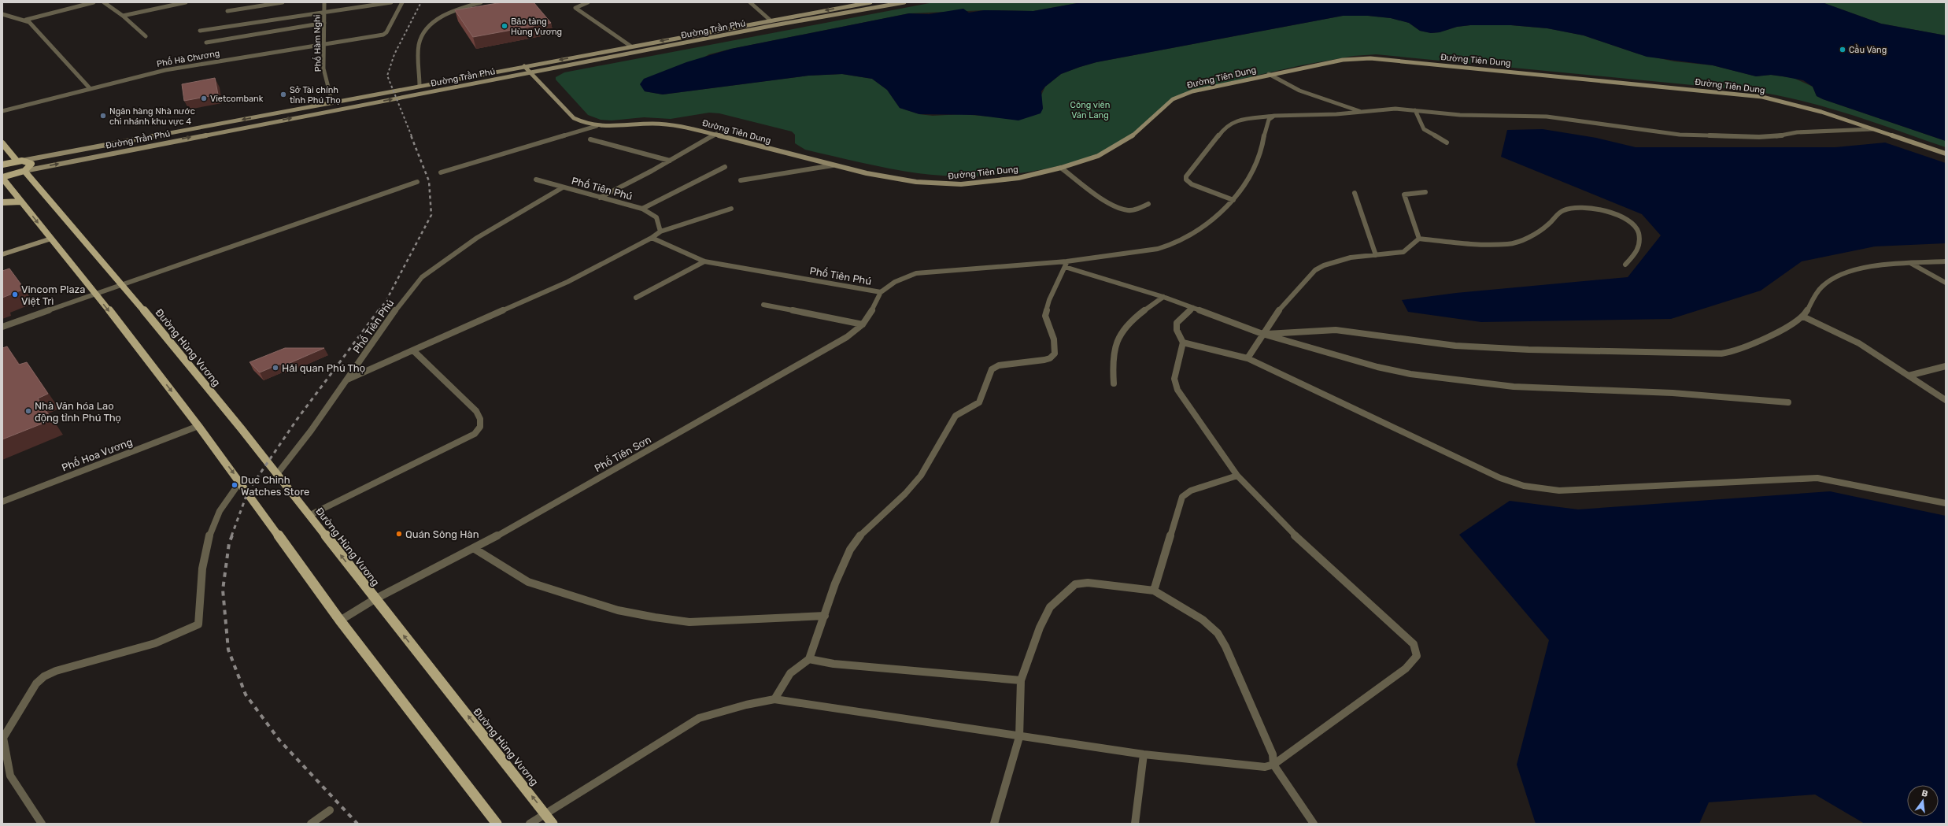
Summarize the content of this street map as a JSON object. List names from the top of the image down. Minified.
{"streets":{"main road":["Đường Trần Phú","Đường Tiên Dung","Đường Hùng Vương"],"street":["Phố Hàm Nghi","Phố Hà Chương","Phố Tiên Phú","Phố Tiên Sơn","Phố Hoa Vương"]},"crossings":[["Đường Trần Phú","Phố Hàm Nghi"],["Đường Trần Phú","Đường Tiên Dung"],["Đường Trần Phú","Đường Hùng Vương"],["Phố Hàm Nghi","Phố Hà Chương"],["Phố Tiên Phú","Đường Hùng Vương"],["Phố Tiên Phú","Phố Tiên Sơn"],["Đường Hùng Vương","Phố Tiên Sơn"]],"parks":["Công viên Văn Lang"],"places":["Bảo tàng Hùng Vương","Cầu Vàng","Sở Tài chính tỉnh Phú Thọ","Vietcombank","Ngân hàng Nhà nước chi nhánh khu vực 4","Vincom Plaza Việt Trì","Hải quan Phú Thọ","Nhà Văn hóa Lao động tỉnh Phú Thọ","Duc Chinh Watches Store","Quán Sông Hàn"],"north":"top"}
